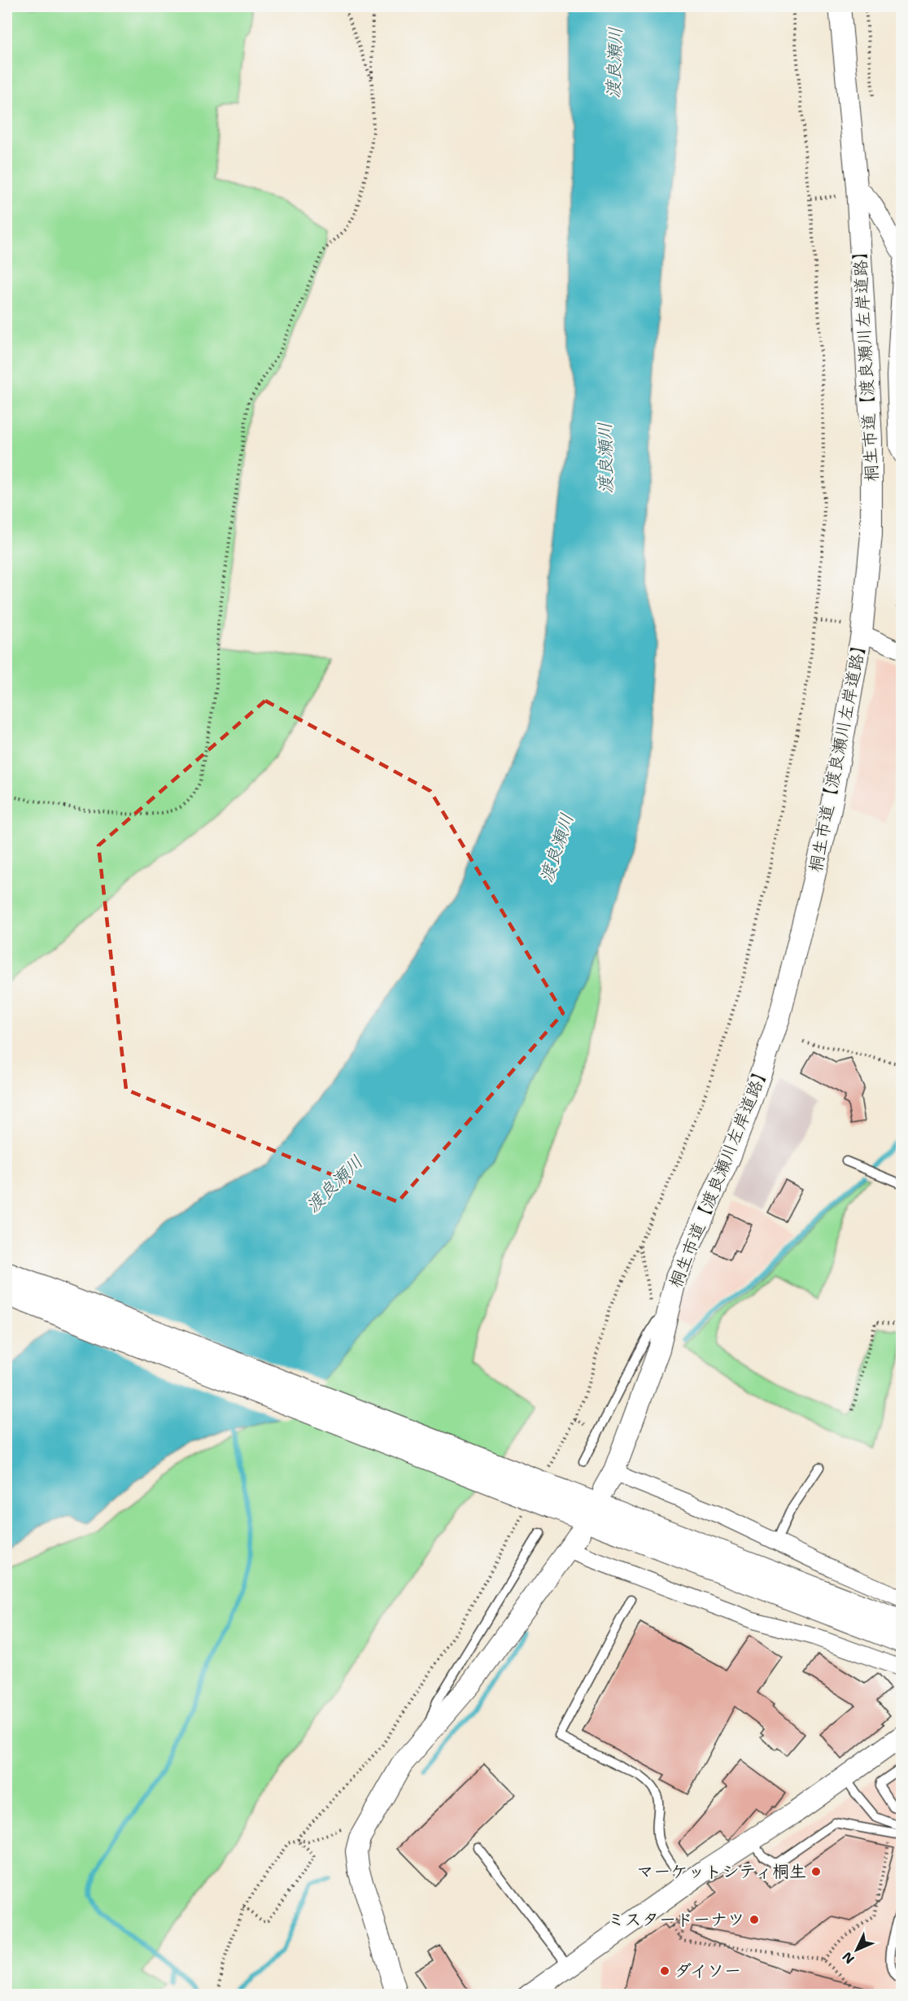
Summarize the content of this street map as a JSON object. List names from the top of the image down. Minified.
{"streets":{"street":["桐生市道【渡良瀬川左岸道路】"]},"water":["渡良瀬川"],"places":["マーケットシティ桐生","ミスタードーナツ","ダイソー"],"north":"bottom left"}
